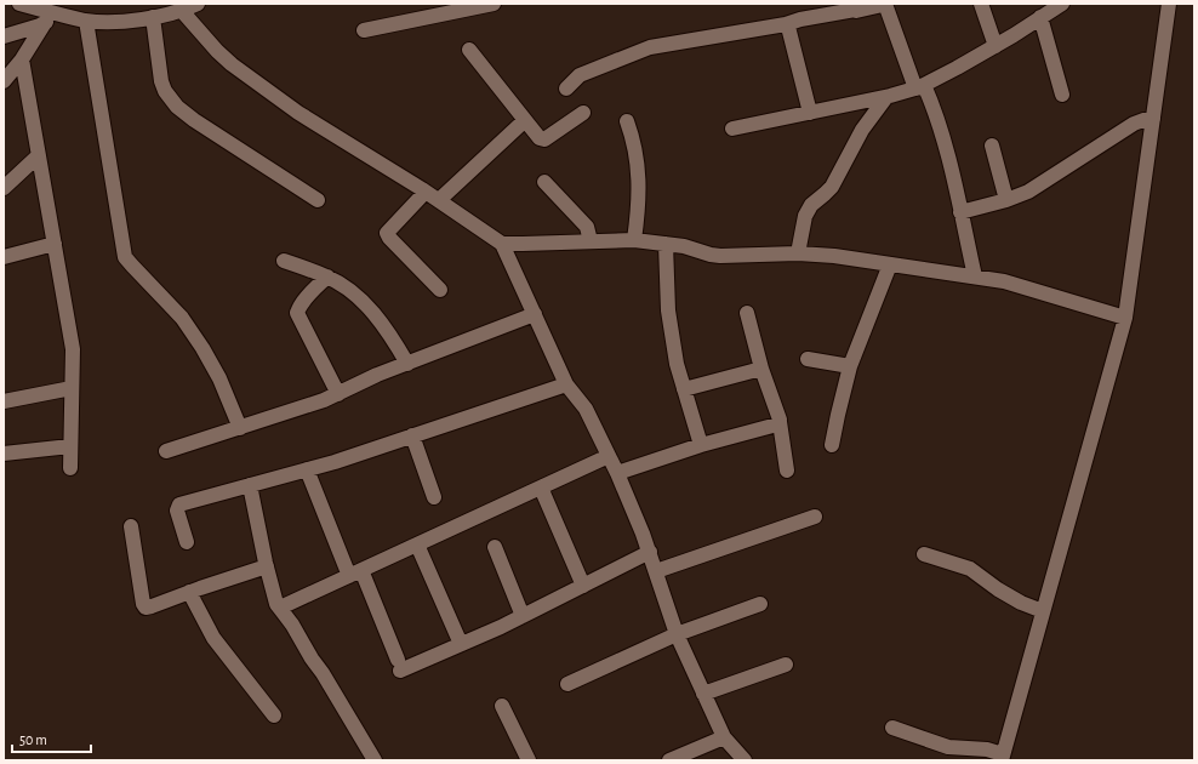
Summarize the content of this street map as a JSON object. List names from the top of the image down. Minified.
{"scale_bar":"50 m"}
